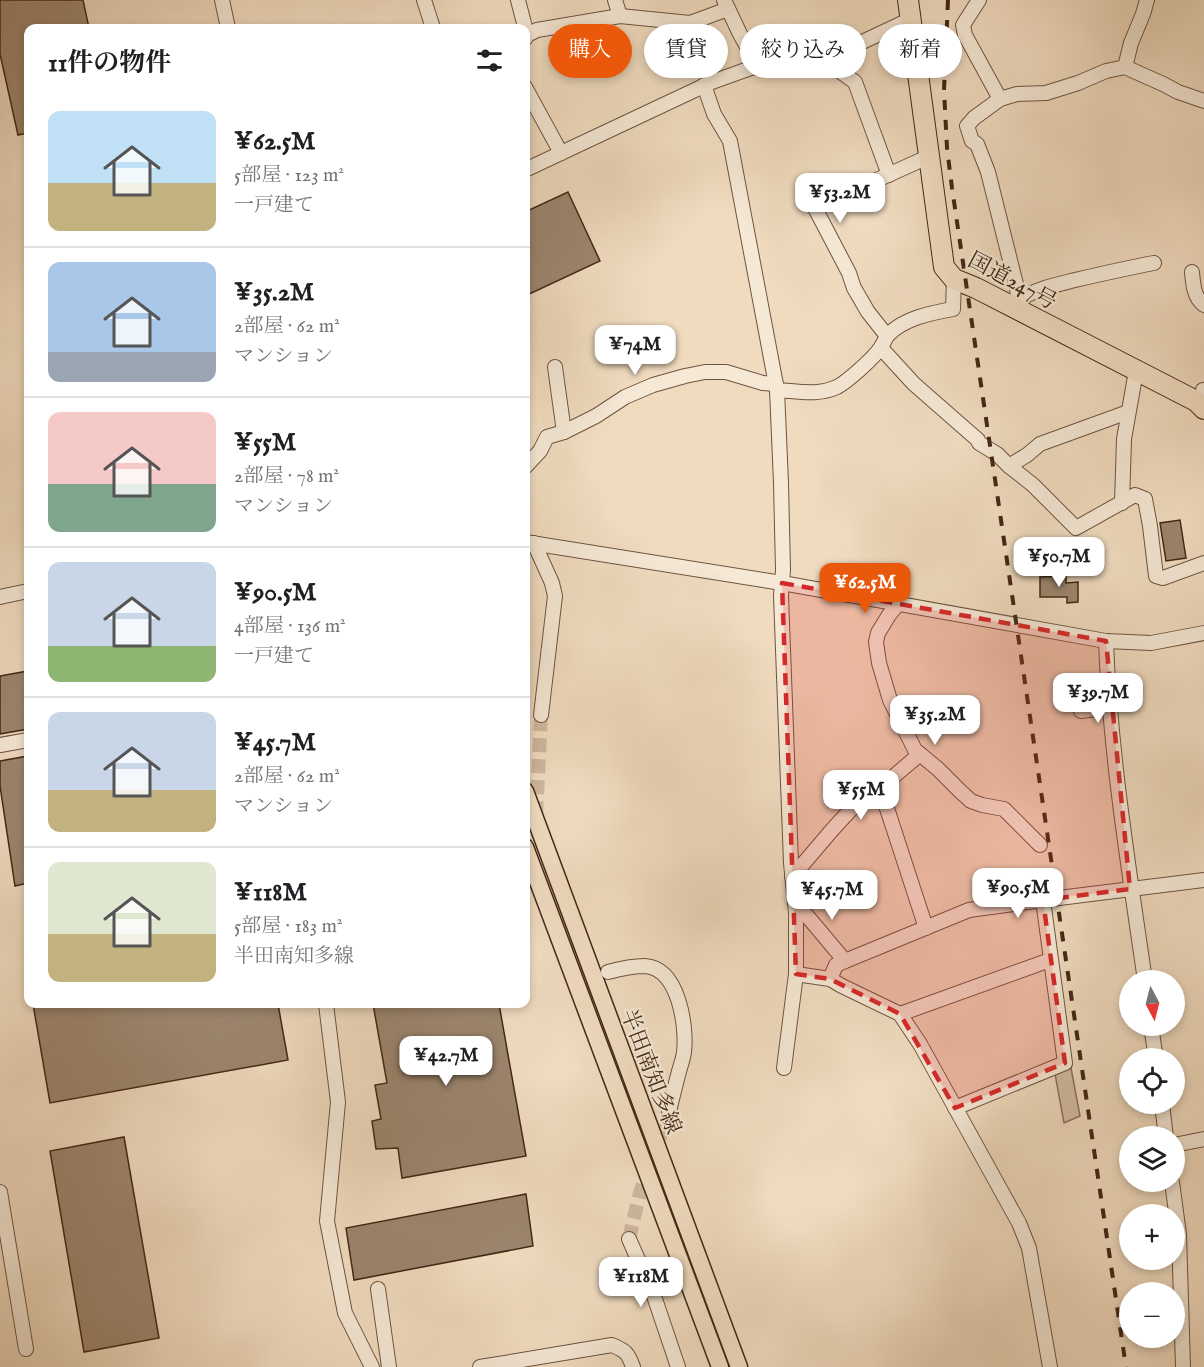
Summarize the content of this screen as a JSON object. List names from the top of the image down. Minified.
{"streets":{"highway":["国道247号"],"main road":["半田南知多線"]},"north":"bottom","page":{"chip":["購入","賃貸","絞り込み","新着"],"heading":"11件の物件","list":[{"name":"¥62.5M","note":"5部屋 · 123 m² · 一戸建て"},{"name":"¥35.2M","note":"2部屋 · 62 m² · マンション"},{"name":"¥55M","note":"2部屋 · 78 m² · マンション"},{"name":"¥90.5M","note":"4部屋 · 136 m² · 一戸建て"},{"name":"¥45.7M","note":"2部屋 · 62 m² · マンション"},{"name":"¥118M","note":"5部屋 · 183 m² · 半田南知多線"}],"price":["¥53.2M","¥74M","¥50.7M","¥62.5M","¥39.7M","¥35.2M","¥55M","¥90.5M","¥45.7M","¥42.7M","¥118M"],"map_buttons":["+","−"]}}
